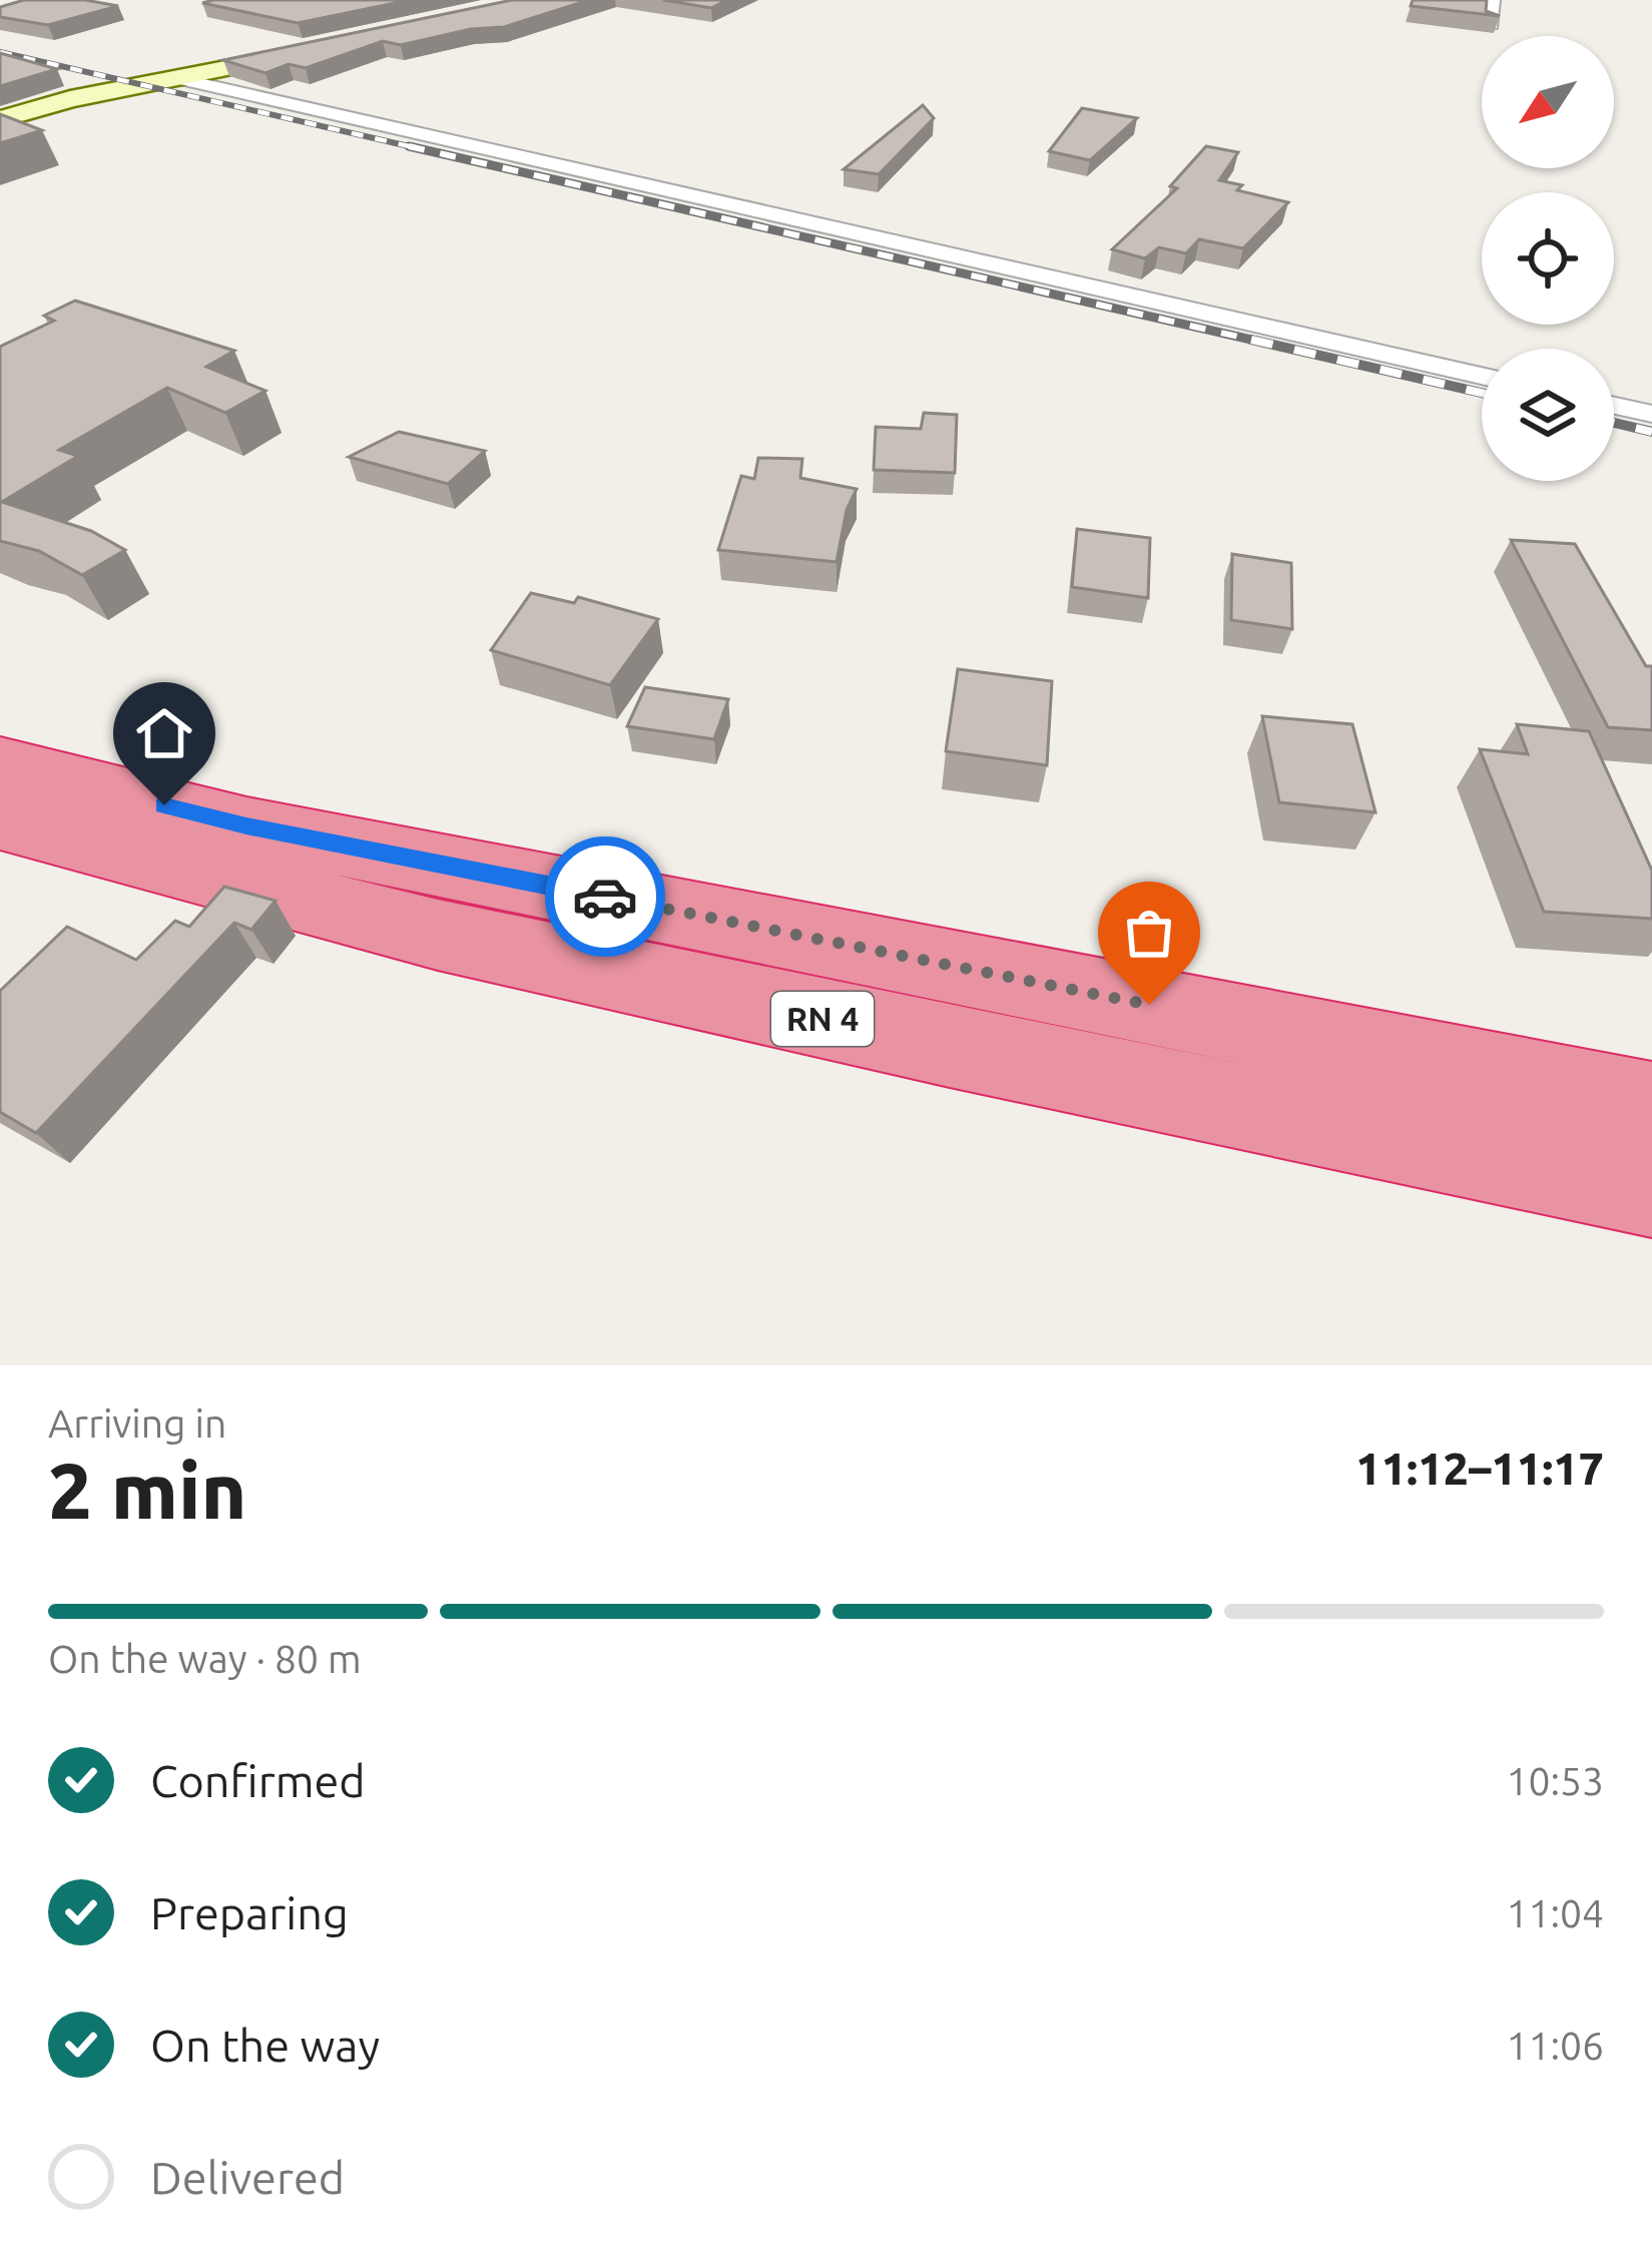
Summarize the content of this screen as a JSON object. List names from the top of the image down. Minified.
{"streets":{"highway":["RN 4"]},"north":"bottom left","page":{"heading":["2 min","Arriving in","11:12–11:17"],"bar":"On the way · 80 m","list":[["Confirmed","10:53"],["Preparing","11:04"],["On the way","11:06"],"Delivered"]}}
